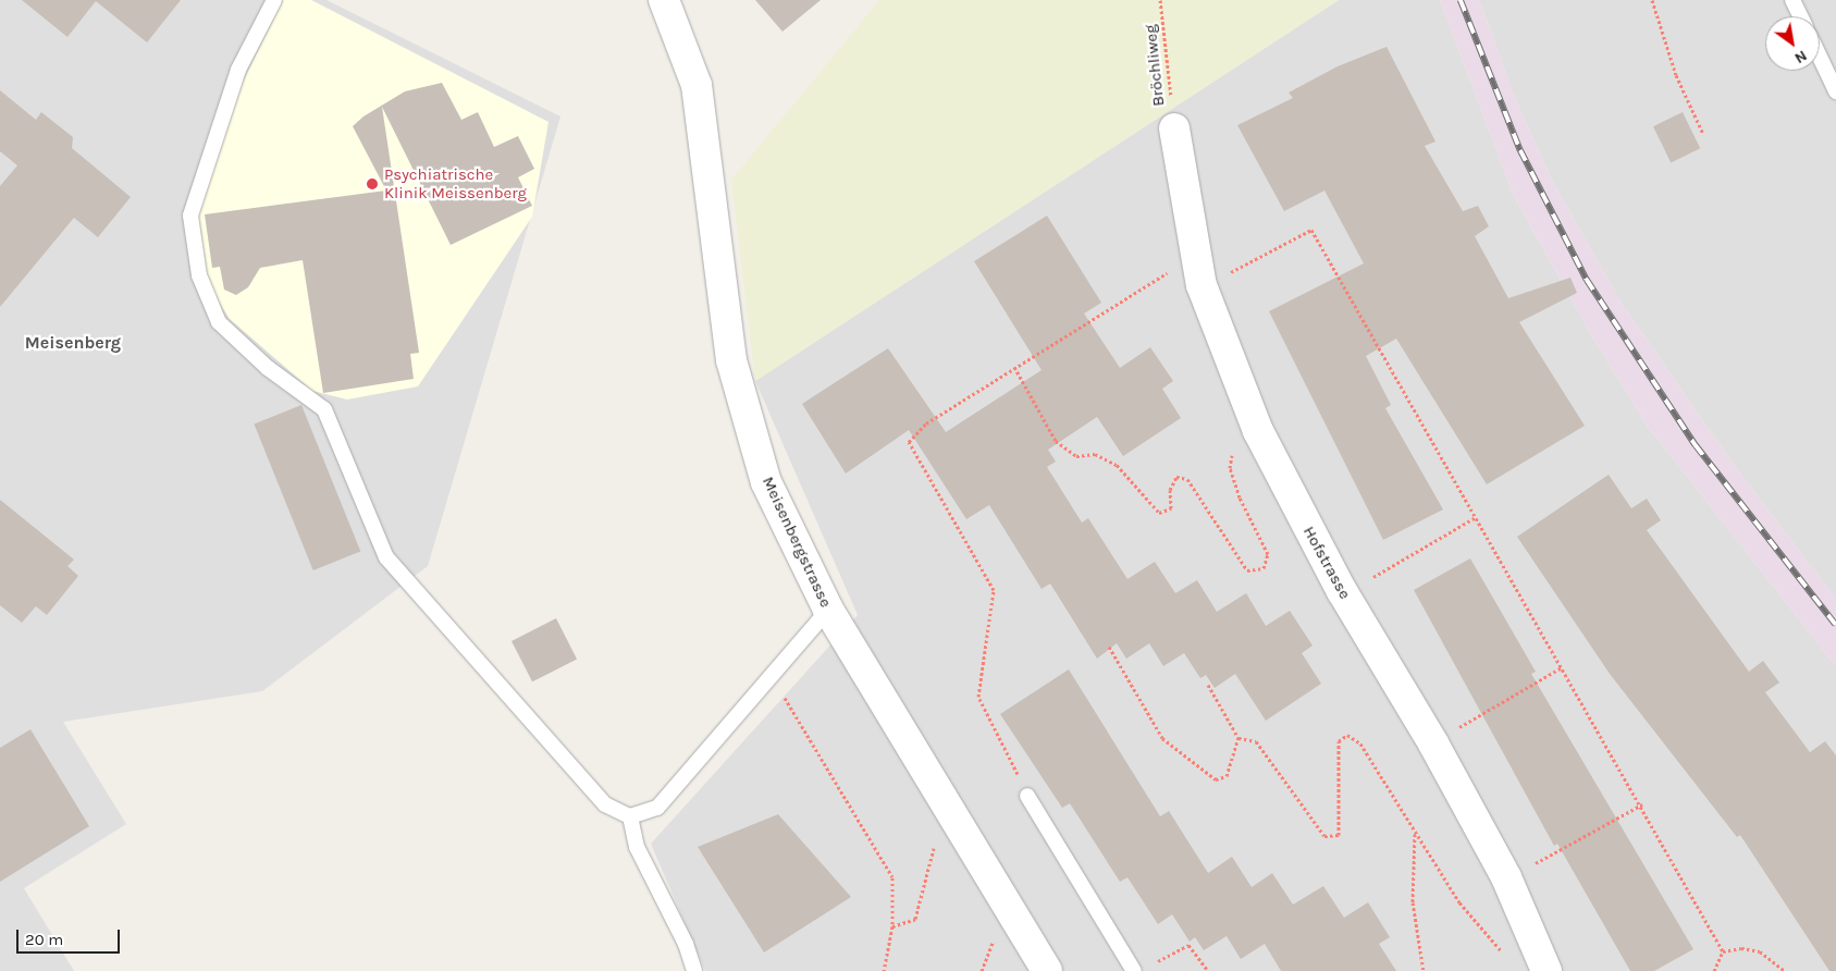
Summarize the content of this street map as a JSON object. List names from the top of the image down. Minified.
{"streets":{"street":["Meisenbergstrasse","Hofstrasse"],"path":["Bröchliweg"]},"crossings":[["Bröchliweg","Hofstrasse"]],"districts":["Meisenberg"],"places":["Psychiatrische Klinik Meissenberg"],"scale_bar":"20 m","north":"bottom right"}
